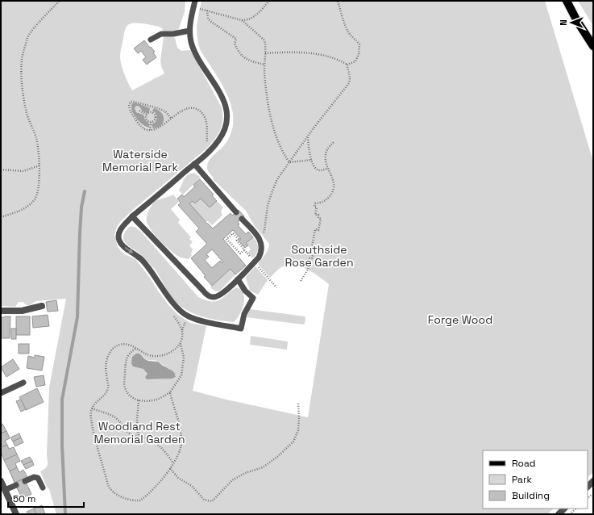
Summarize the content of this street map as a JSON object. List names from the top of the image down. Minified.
{"parks":["Waterside Memorial Park","Southside Rose Garden","Forge Wood","Woodland Rest Memorial Garden"],"legend":["Road","Park","Building"],"scale_bar":"50 m","north":"left"}
